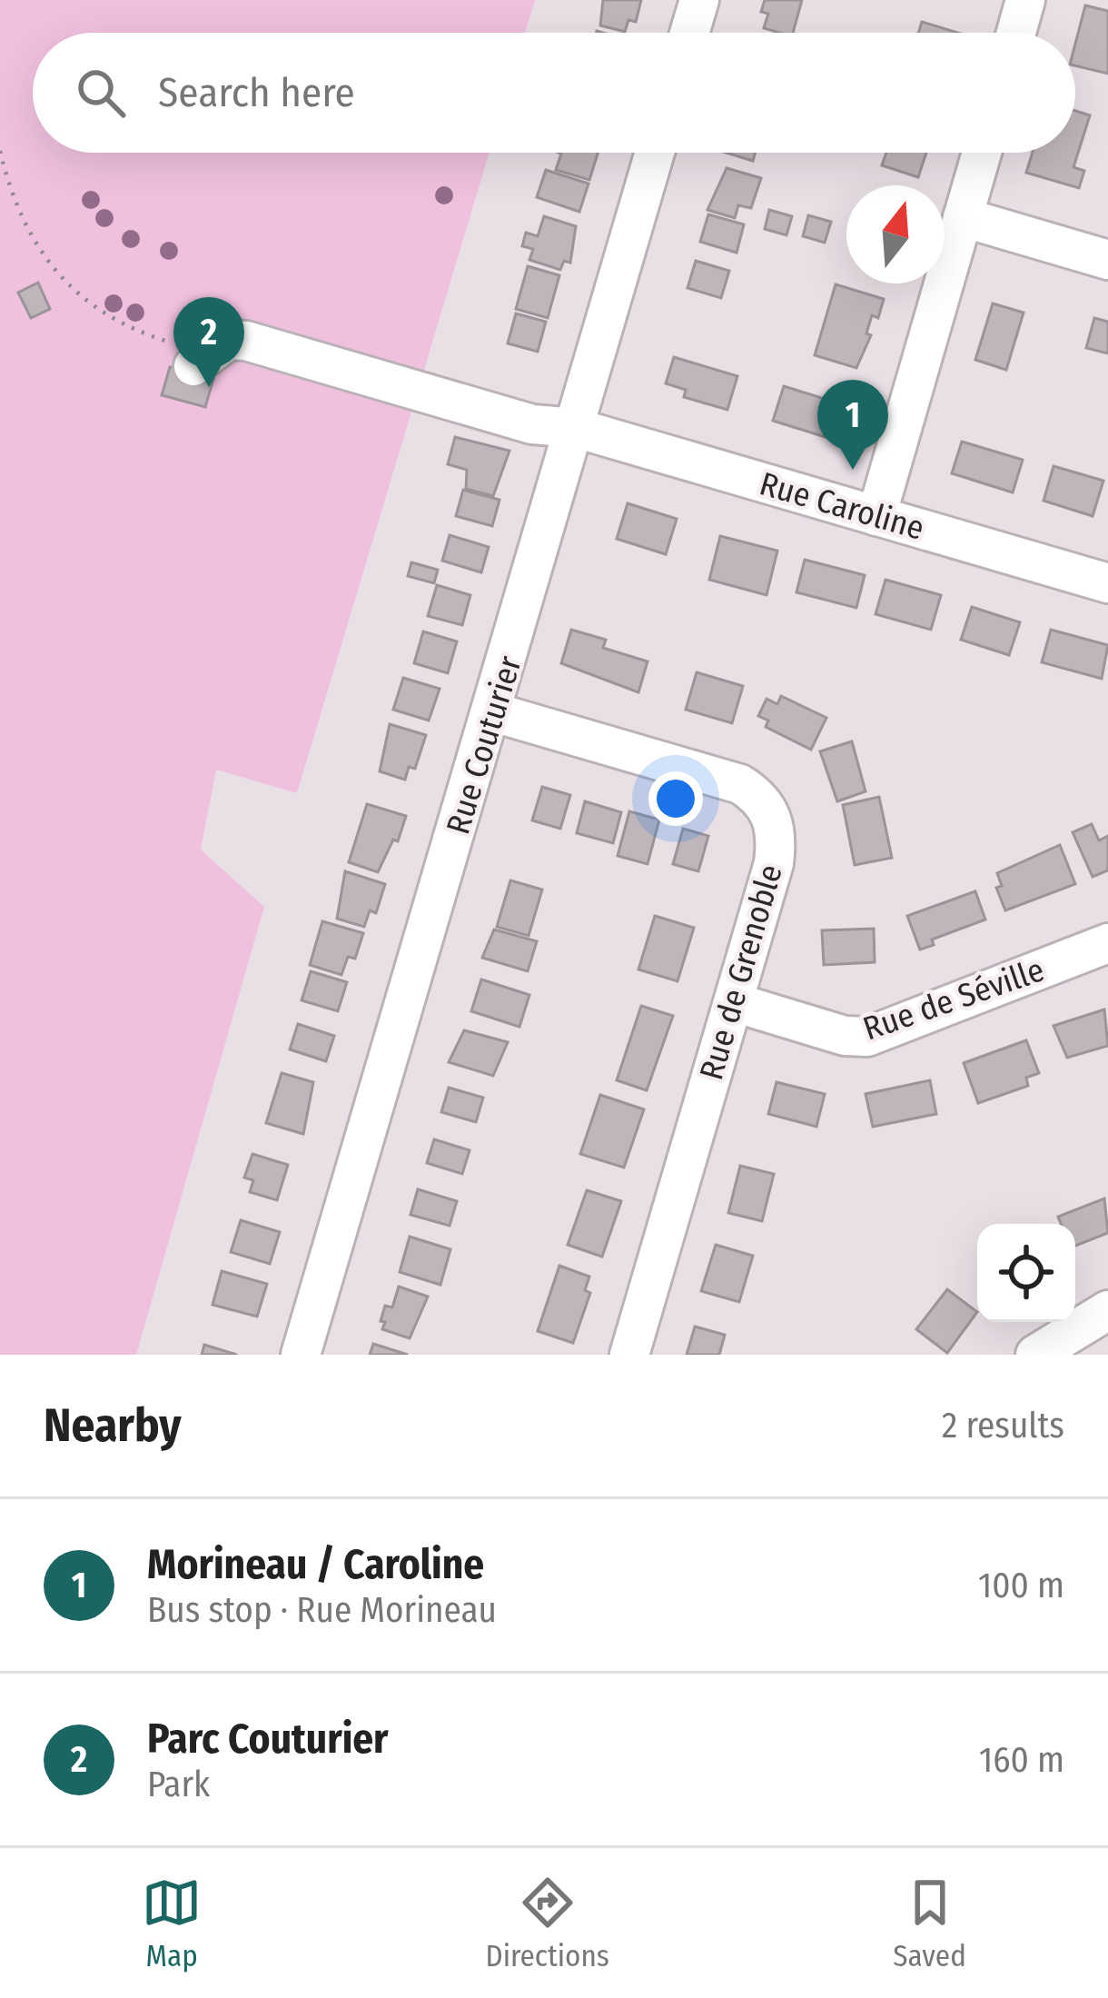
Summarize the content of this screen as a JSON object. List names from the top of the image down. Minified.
{"streets":{"street":["Rue Caroline","Rue Couturier","Rue de Grenoble","Rue de Séville"]},"crossings":[["Rue Caroline","Rue Couturier"],["Rue Couturier","Rue de Grenoble"],["Rue de Grenoble","Rue de Séville"]],"north":"top","page":{"search":"Search here","pins":["2","1"],"heading":["Nearby","2 results"],"list":[{"mark":"1","name":"Morineau / Caroline","note":"Bus stop · Rue Morineau","value":"100 m"},{"mark":"2","name":"Parc Couturier","note":"Park","value":"160 m"}],"nav":["Map","Directions","Saved"]}}
